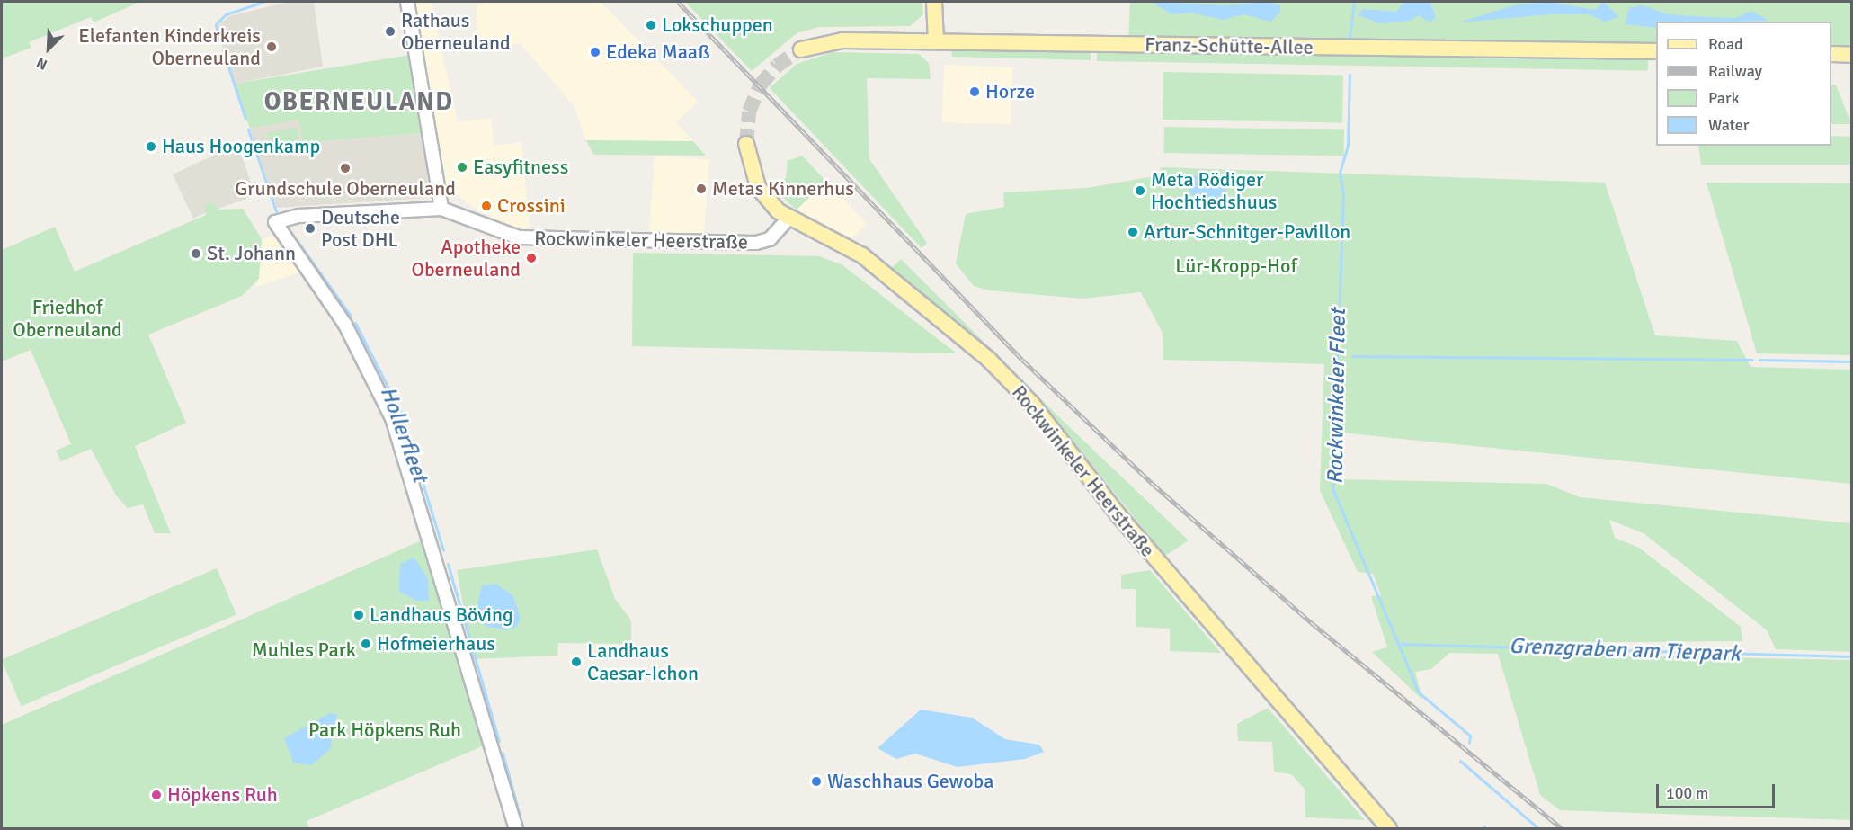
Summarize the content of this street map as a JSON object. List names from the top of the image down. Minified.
{"streets":{"main road":["Franz-Schütte-Allee","Rockwinkeler Heerstraße"]},"districts":["OBERNEULAND"],"water":["Rockwinkeler Fleet","Hollerfleet","Grenzgraben am Tierpark"],"parks":["Lür-Kropp-Hof","Friedhof Oberneuland","Muhles Park","Park Höpkens Ruh"],"places":["Lokschuppen","Rathaus Oberneuland","Elefanten Kinderkreis Oberneuland","Edeka Maaß","Horze","Haus Hoogenkamp","Easyfitness","Grundschule Oberneuland","Metas Kinnerhus","Meta Rödiger Hochtiedshuus","Crossini","Deutsche Post DHL","Artur-Schnitger-Pavillon","St. Johann","Apotheke Oberneuland","Landhaus Böving","Hofmeierhaus","Landhaus Caesar-Ichon","Waschhaus Gewoba","Höpkens Ruh"],"legend":["Road","Railway","Park","Water"],"scale_bar":"100 m","north":"bottom left"}
